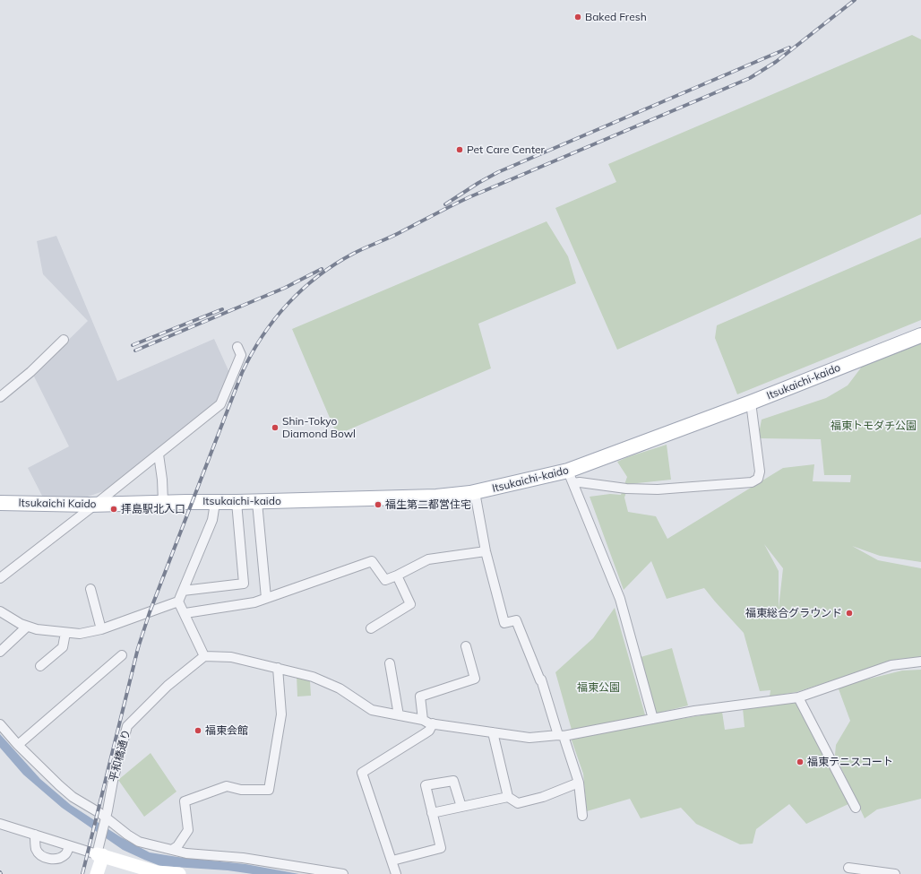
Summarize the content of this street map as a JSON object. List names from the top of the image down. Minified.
{"streets":{"main road":["Itsukaichi-kaido","Itsukaichi Kaido"],"street":["平和橋通り"]},"crossings":[["Itsukaichi-kaido","Itsukaichi Kaido"]],"parks":["福東トモダチ公園","福東公園"],"places":["Baked Fresh","Pet Care Center","Shin-Tokyo Diamond Bowl","福生第二都営住宅","拝島駅北入口","福東総合グラウンド","福東会館","福東テニスコート"]}
